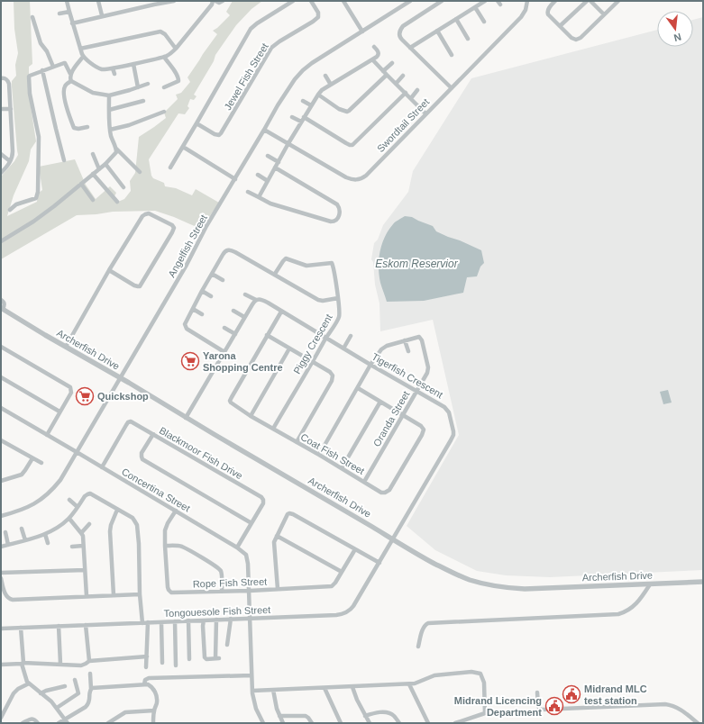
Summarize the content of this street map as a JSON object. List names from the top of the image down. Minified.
{"streets":{"street":["Jewel Fish Street","Swordtail Street","Angelfish Street","Piggy Crescent","Archerfish Drive","Tigerfish Crescent","Oranda Street","Blackmoor Fish Drive","Coat Fish Street","Concertina Street","Rope Fish Street","Tongouesole Fish Street"]},"crossings":[["Swordtail Street","Angelfish Street"],["Angelfish Street","Archerfish Drive"],["Angelfish Street","Concertina Street"],["Piggy Crescent","Tigerfish Crescent"],["Piggy Crescent","Coat Fish Street"],["Archerfish Drive","Tigerfish Crescent"],["Archerfish Drive","Tongouesole Fish Street"],["Tigerfish Crescent","Oranda Street"],["Tigerfish Crescent","Coat Fish Street"],["Tigerfish Crescent","Tongouesole Fish Street"],["Oranda Street","Coat Fish Street"],["Blackmoor Fish Drive","Concertina Street"],["Concertina Street","Rope Fish Street"],["Concertina Street","Tongouesole Fish Street"]],"water":["Eskom Reservior"],"places":{"supermarket":["Yarona Shopping Centre","Quickshop"],"public building":["Midrand MLC test station","Midrand Licencing Department"]},"north":"bottom"}
